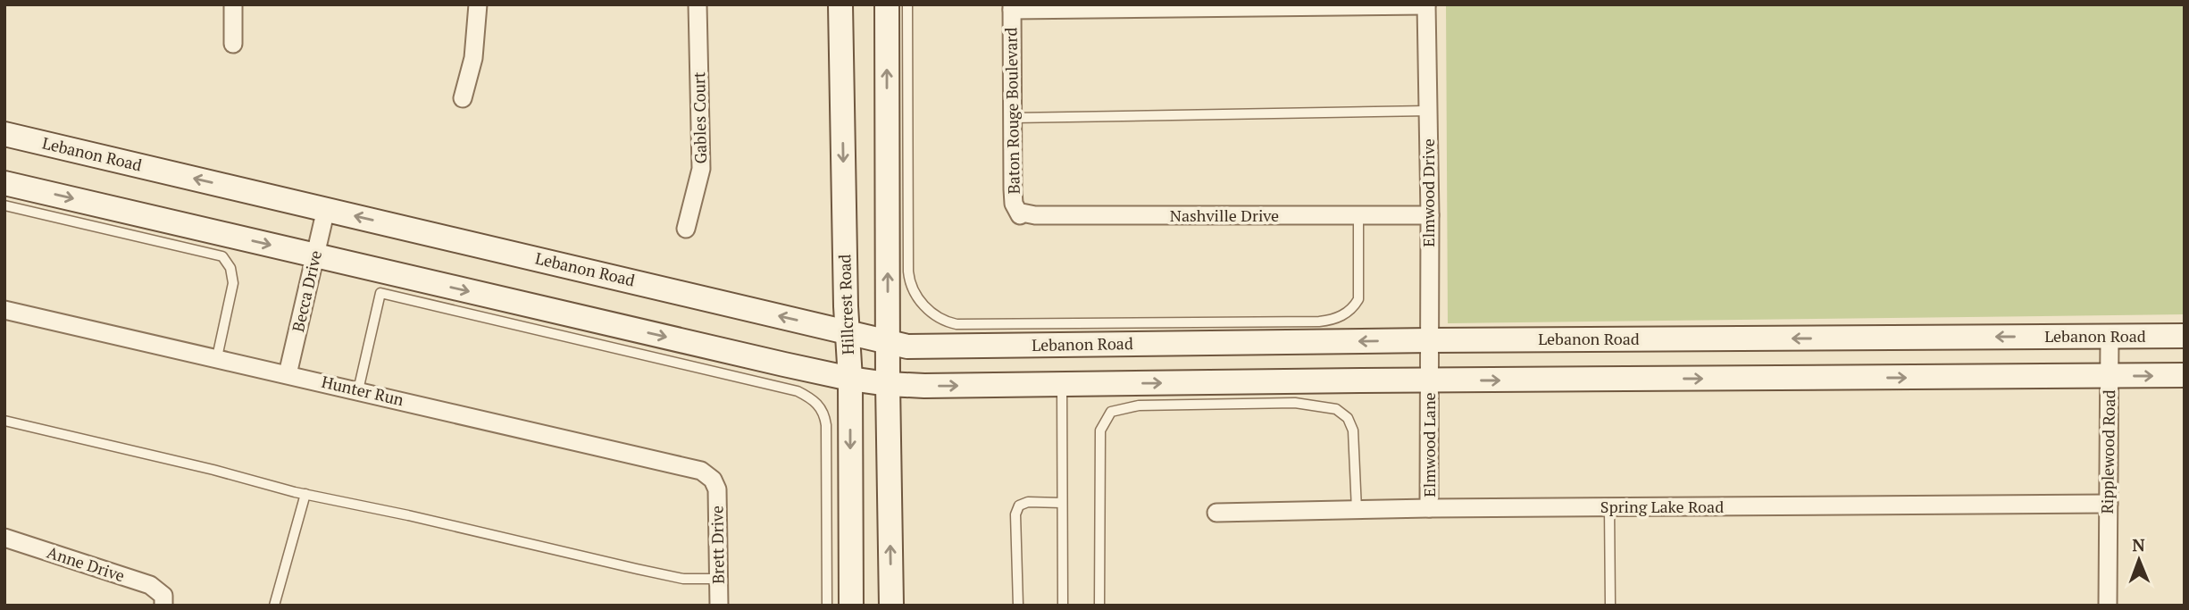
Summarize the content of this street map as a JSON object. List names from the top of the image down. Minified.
{"streets":{"main road":["Lebanon Road","Hillcrest Road"],"street":["Baton Rouge Boulevard","Gables Court","Elmwood Drive","Nashville Drive","Becca Drive","Hunter Run","Elmwood Lane","Ripplewood Road","Spring Lake Road","Brett Drive","Anne Drive"]},"crossings":[["Baton Rouge Boulevard","Nashville Drive"],["Lebanon Road","Elmwood Drive"],["Lebanon Road","Becca Drive"],["Lebanon Road","Hillcrest Road"],["Lebanon Road","Ripplewood Road"],["Elmwood Drive","Nashville Drive"],["Elmwood Drive","Elmwood Lane"],["Becca Drive","Hunter Run"],["Hunter Run","Brett Drive"],["Elmwood Lane","Spring Lake Road"],["Ripplewood Road","Spring Lake Road"]],"north":"top"}
